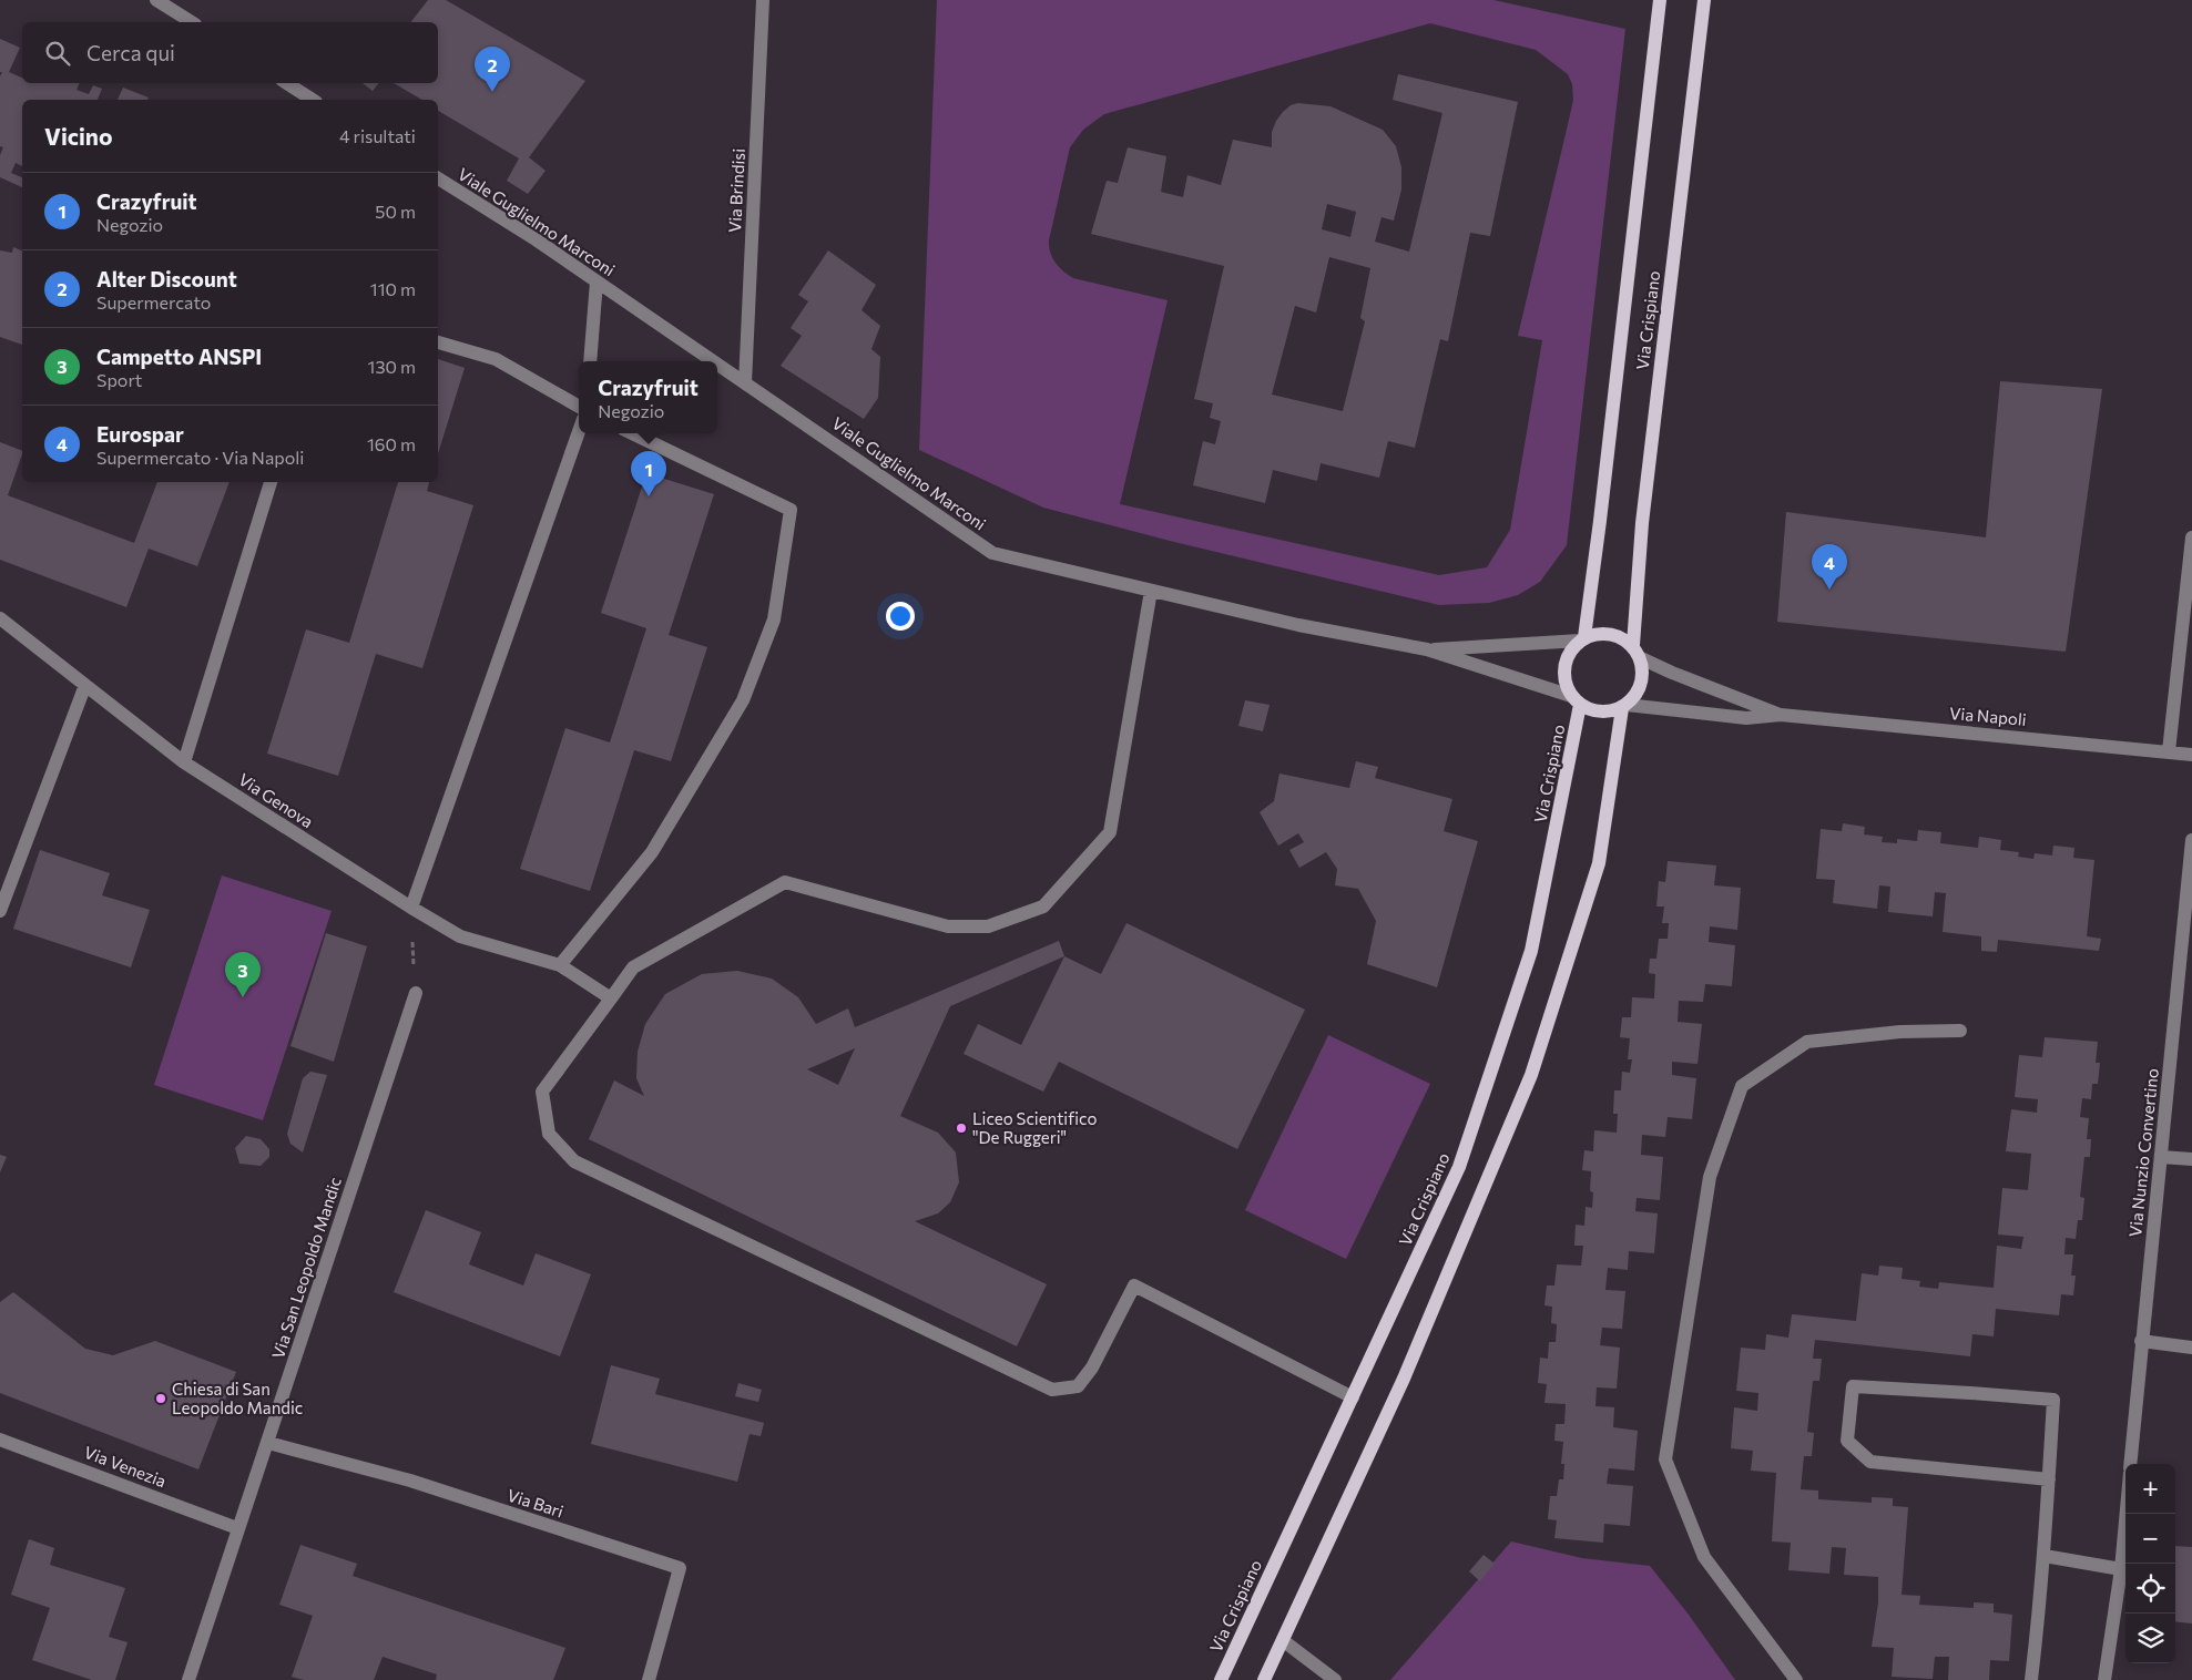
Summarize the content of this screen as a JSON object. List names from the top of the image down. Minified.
{"streets":{"main road":["Via Crispiano"],"street":["Via Brindisi","Viale Guglielmo Marconi","Via Napoli","Via Genova","Via Nunzio Convertino","Via San Leopoldo Mandic","Via Venezia","Via Bari"]},"crossings":[["Via Brindisi","Viale Guglielmo Marconi"],["Viale Guglielmo Marconi","Via Crispiano"],["Viale Guglielmo Marconi","Via Napoli"],["Via Crispiano","Via Napoli"],["Via San Leopoldo Mandic","Via Venezia"],["Via San Leopoldo Mandic","Via Bari"]],"places":["Liceo Scientifico \"De Ruggeri\"","Chiesa di San Leopoldo Mandic"],"page":{"search":"Cerca qui","pins":["2","1","4","3"],"heading":["Vicino","4 risultati"],"list":[{"mark":"1","name":"Crazyfruit","note":"Negozio","value":"50 m"},{"mark":"2","name":"Alter Discount","note":"Supermercato","value":"110 m"},{"mark":"3","name":"Campetto ANSPI","note":"Sport","value":"130 m"},{"mark":"4","name":"Eurospar","note":"Supermercato · Via Napoli","value":"160 m"}],"popup":["Crazyfruit","Negozio"],"map_buttons":["+","−"]}}
